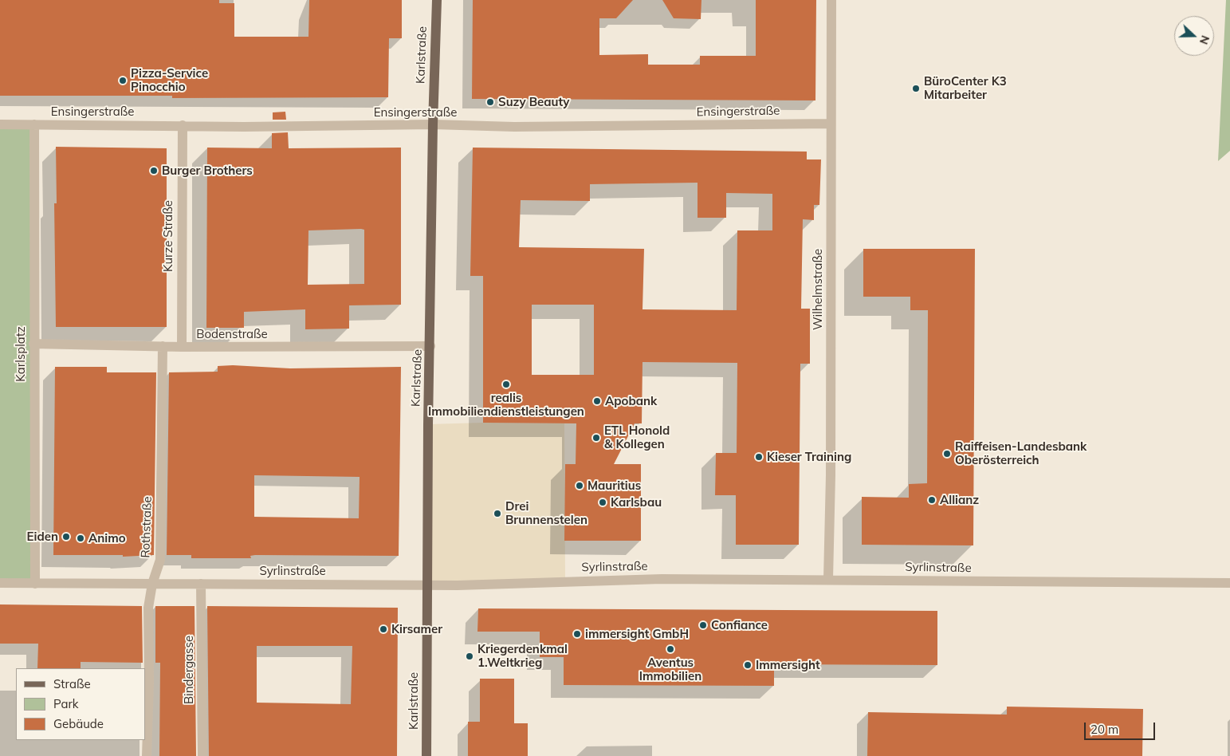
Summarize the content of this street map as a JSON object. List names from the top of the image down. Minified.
{"streets":{"main road":["Karlstraße"],"street":["Ensingerstraße","Kurze Straße","Wilhelmstraße","Bodenstraße","Karlsplatz","Rothstraße","Syrlinstraße","Bindergasse"]},"crossings":[["Karlstraße","Ensingerstraße"],["Karlstraße","Bodenstraße"],["Karlstraße","Syrlinstraße"],["Ensingerstraße","Kurze Straße"],["Ensingerstraße","Wilhelmstraße"],["Ensingerstraße","Karlsplatz"],["Kurze Straße","Bodenstraße"],["Wilhelmstraße","Syrlinstraße"],["Bodenstraße","Karlsplatz"],["Bodenstraße","Rothstraße"],["Karlsplatz","Syrlinstraße"],["Rothstraße","Syrlinstraße"],["Syrlinstraße","Bindergasse"]],"places":["Pizza-Service Pinocchio","BüroCenter K3 Mitarbeiter","Suzy Beauty","Burger Brothers","realis Immobiliendienstleistungen","Apobank","ETL Honold & Kollegen","Raiffeisen-Landesbank Oberösterreich","Kieser Training","Mauritius","Allianz","Karlsbau","Drei Brunnenstelen","Eiden","Animo","Confiance","Kirsamer","immersight GmbH","Aventus Immobilien","Kriegerdenkmal 1.Weltkrieg","Immersight"],"legend":["Straße","Park","Gebäude"],"scale_bar":"20 m","north":"right"}
